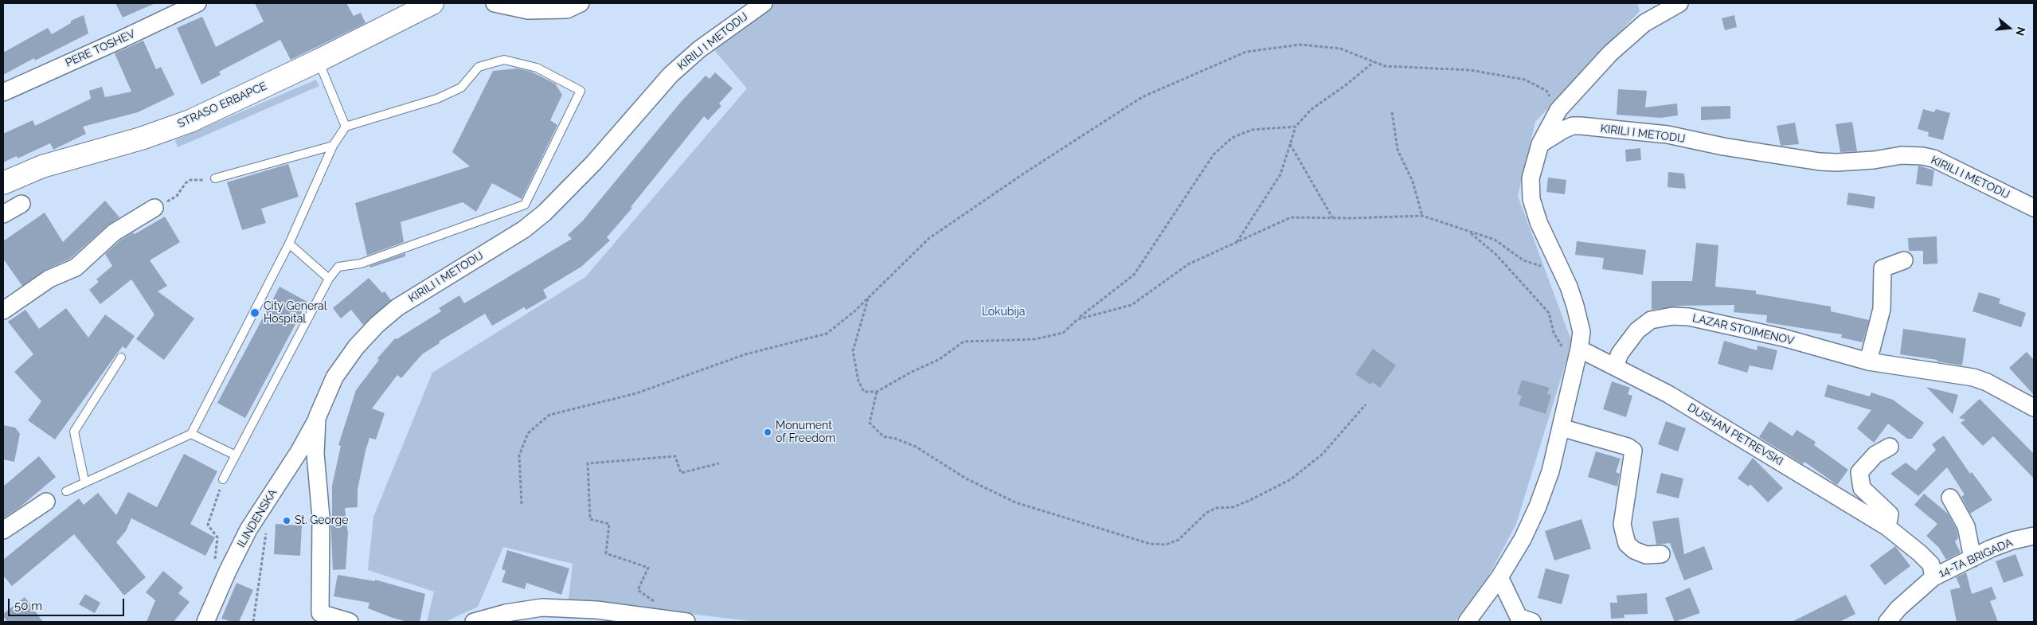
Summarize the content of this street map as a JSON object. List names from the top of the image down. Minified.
{"streets":{"main road":["STRASO ERBAPCE"],"street":["KIRILI I METODIJ","PERE TOSHEV","LAZAR STOIMENOV","DUSHAN PETREVSKI","ILINDENSKA","14-TA BRIGADA"]},"crossings":[["KIRILI I METODIJ","ILINDENSKA"],["LAZAR STOIMENOV","DUSHAN PETREVSKI"],["DUSHAN PETREVSKI","14-TA BRIGADA"]],"parks":["Lokubija"],"places":["City General Hospital","Monument of Freedom","St. George"],"scale_bar":"50 m","north":"right"}
